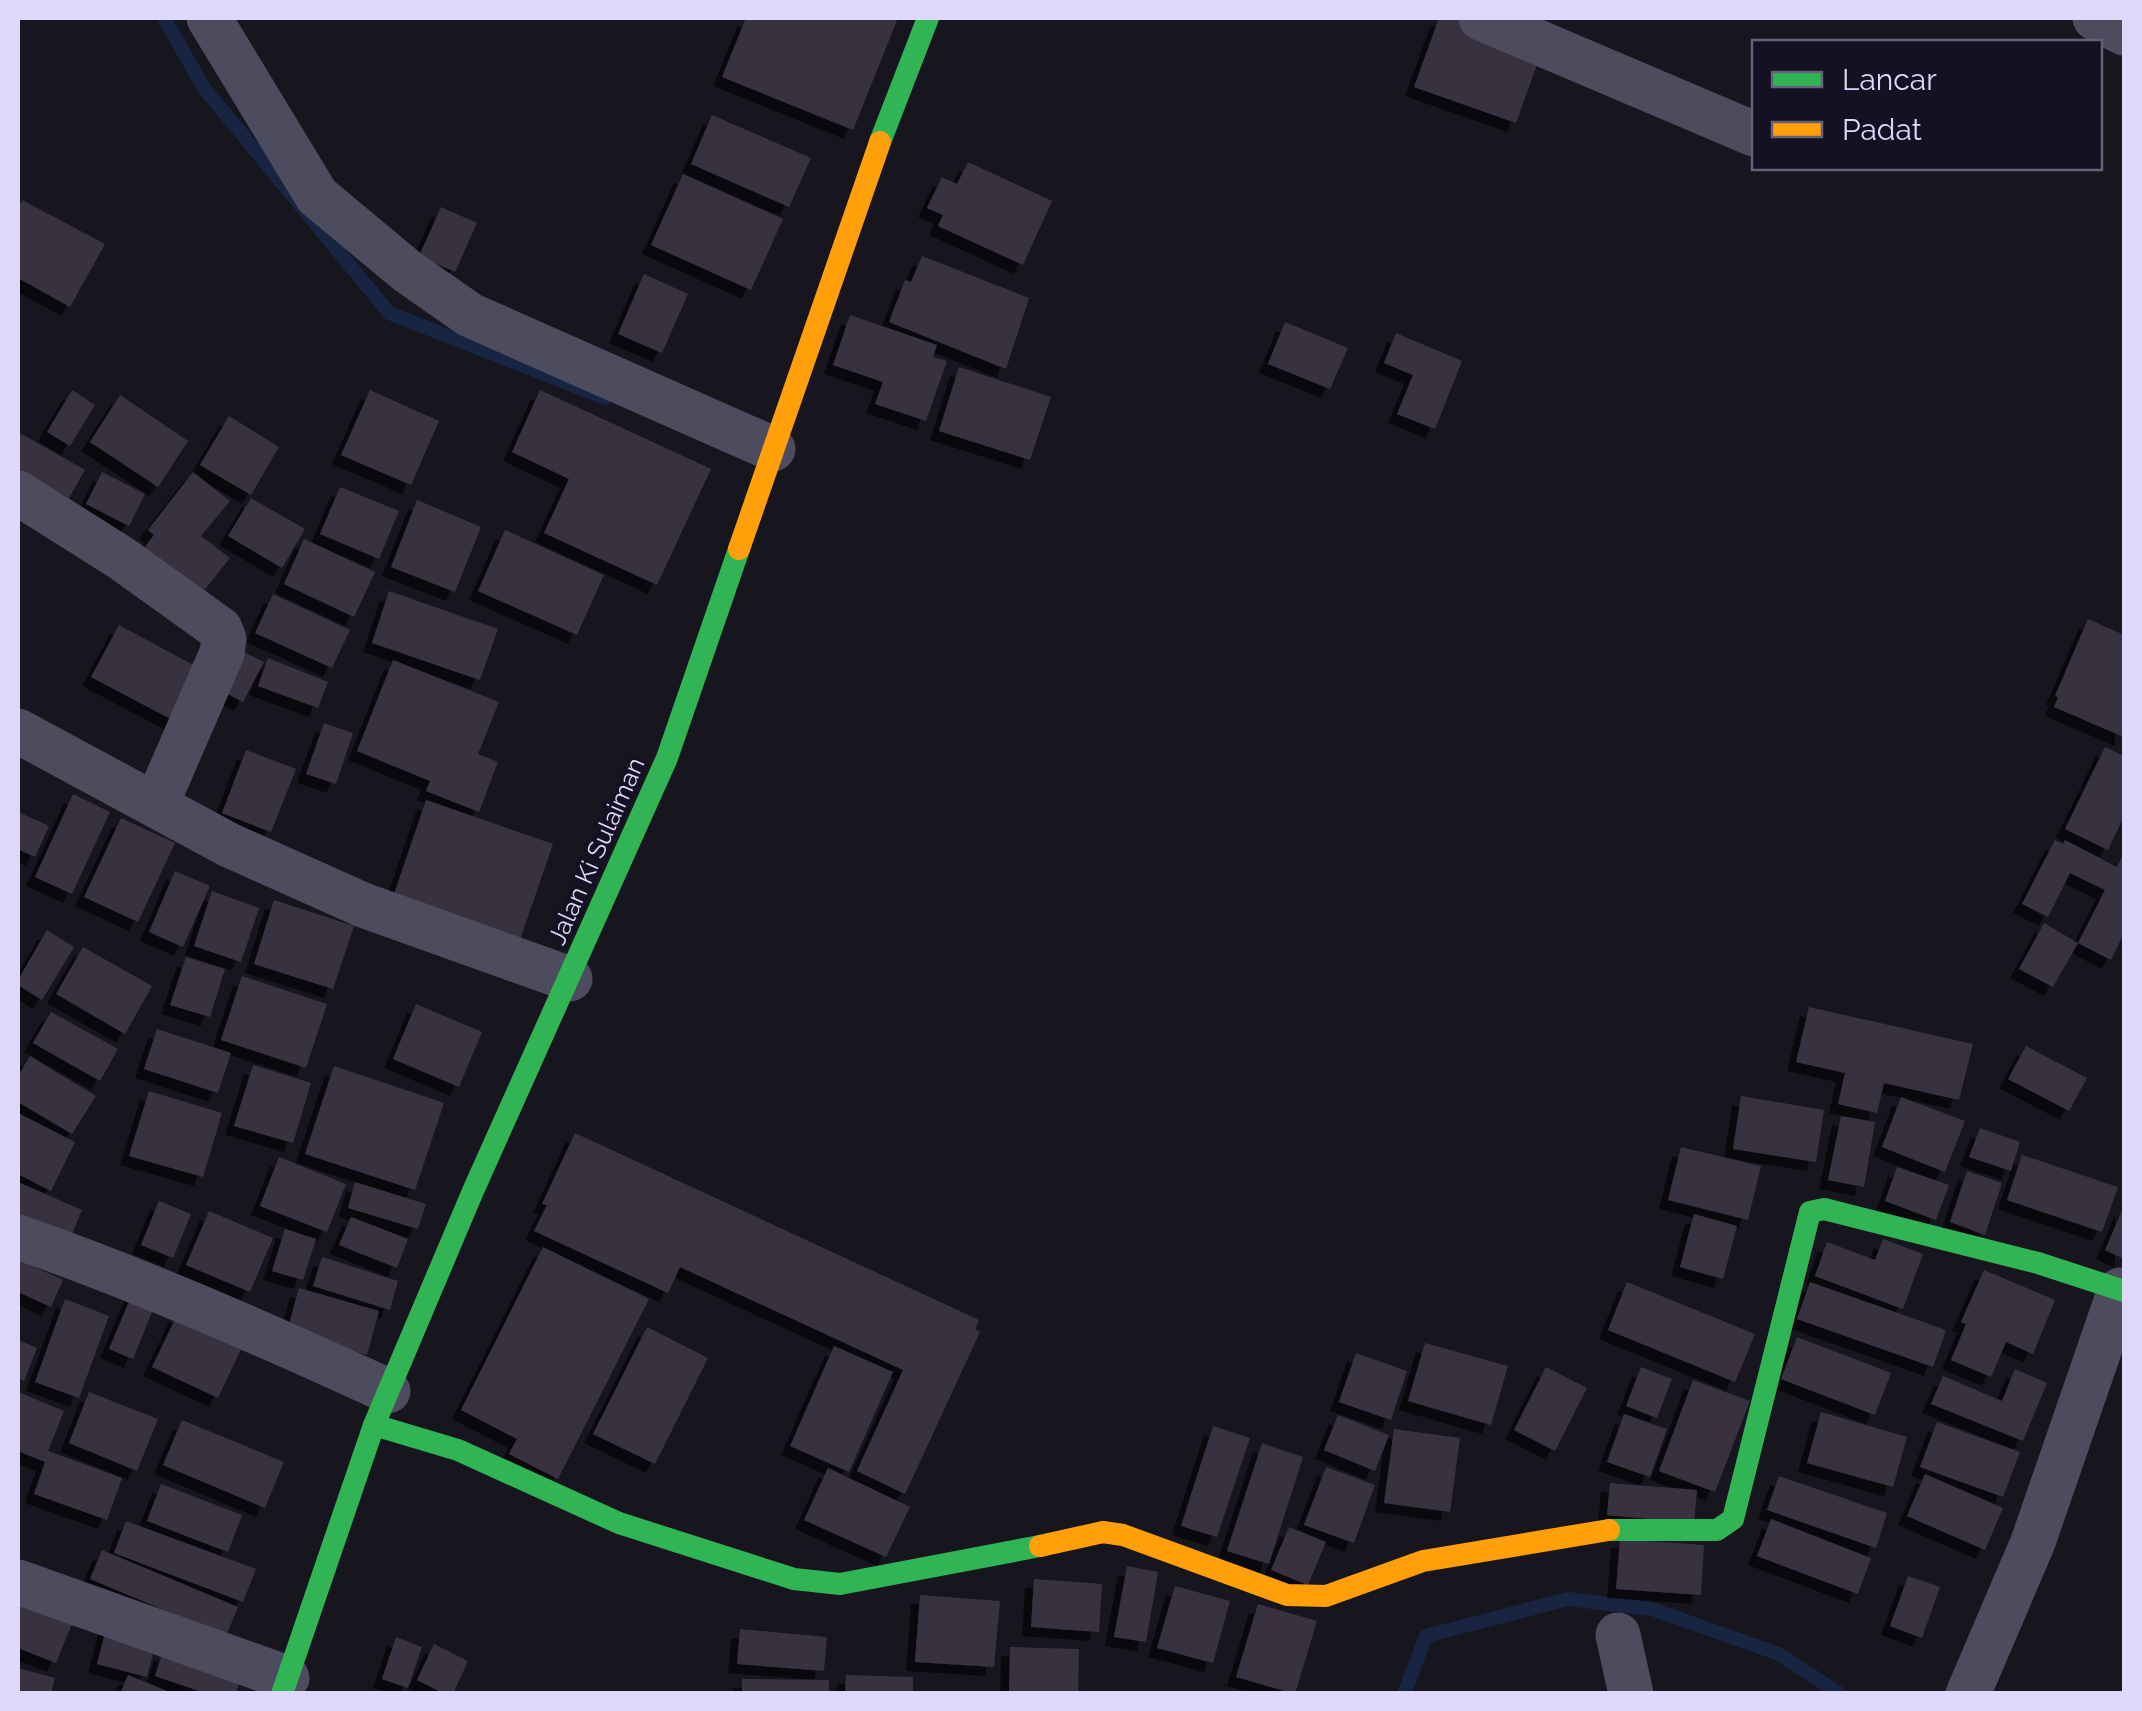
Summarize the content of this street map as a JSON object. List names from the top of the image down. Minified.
{"streets":{"street":["Jalan Ki Sulaiman"]},"legend":["Lancar","Padat"]}
